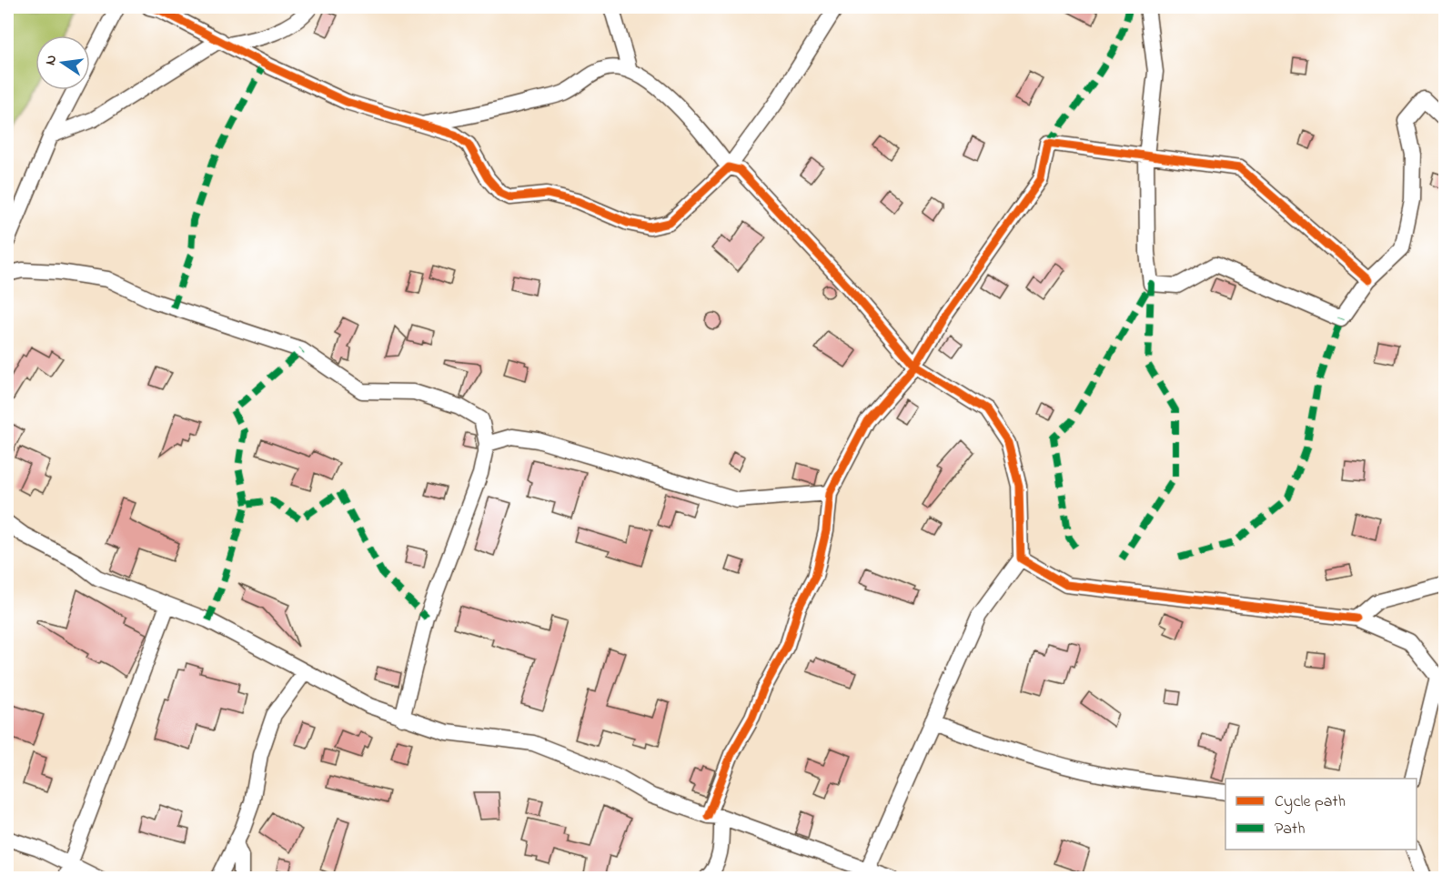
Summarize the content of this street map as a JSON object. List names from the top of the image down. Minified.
{"legend":["Cycle path","Path"],"north":"left"}
